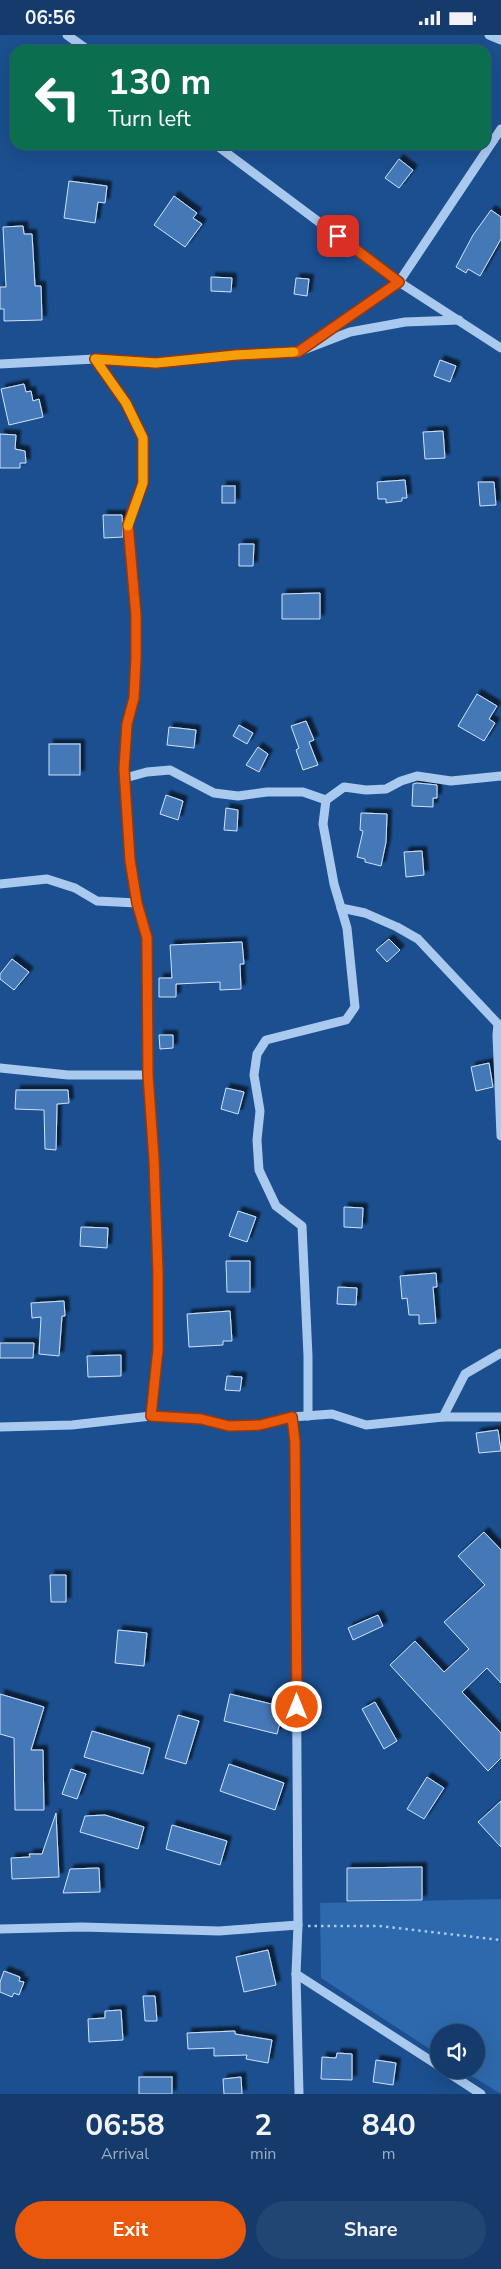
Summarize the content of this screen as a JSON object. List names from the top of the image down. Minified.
{"page":{"status":"06:56","turn":["130 m","Turn left"],"eta":["06:58","Arrival","2","min","840","m"],"buttons":["Exit","Share"]}}
